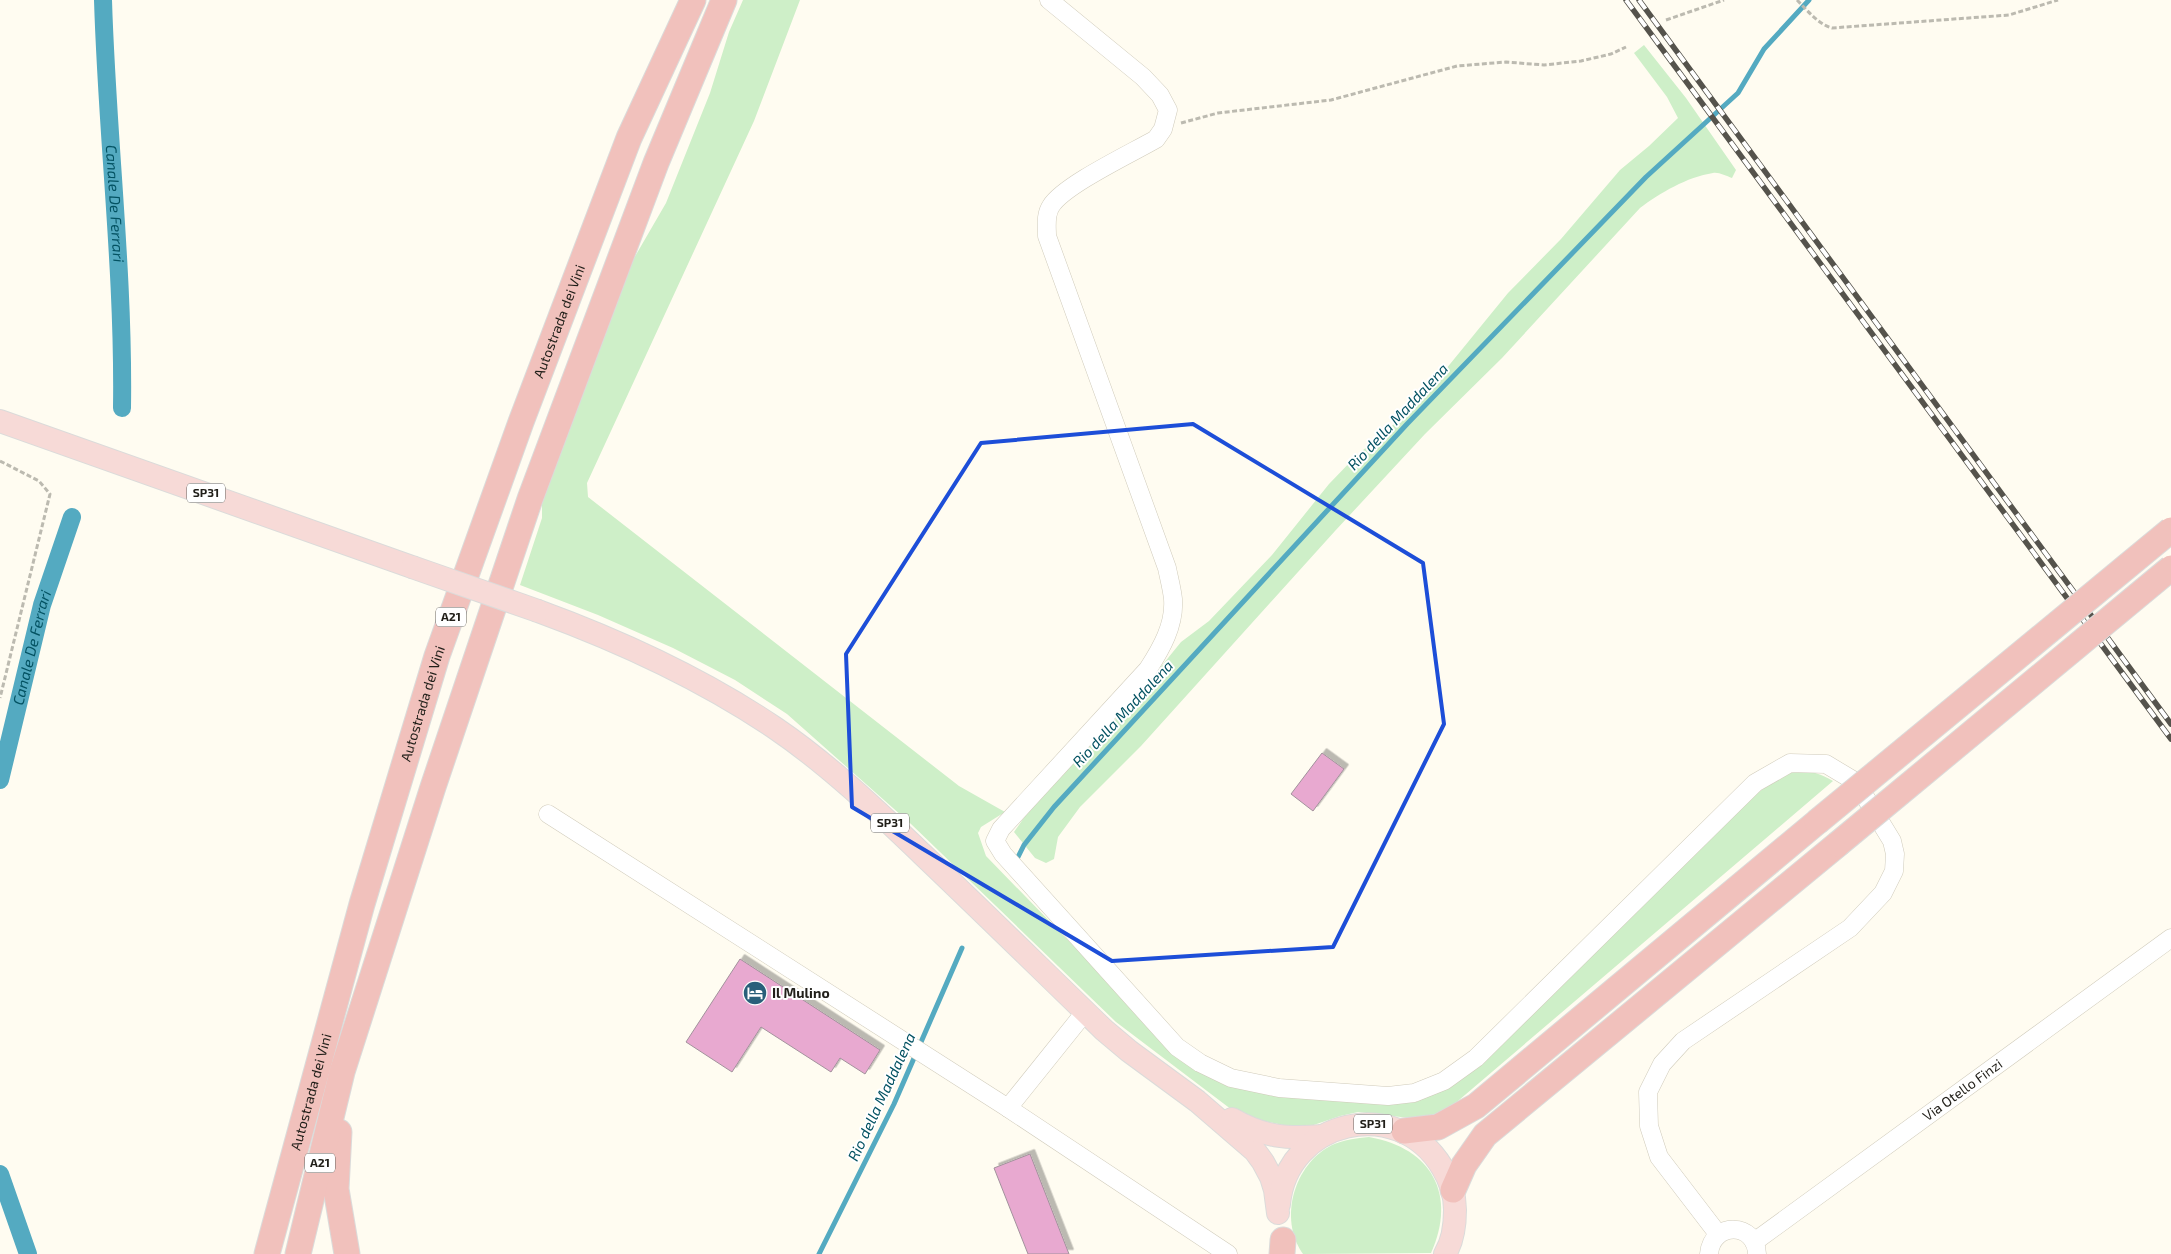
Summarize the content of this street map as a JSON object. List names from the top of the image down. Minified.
{"streets":{"highway":["Autostrada dei Vini","A21"],"main road":["SP31"],"street":["Via Otello Finzi"]},"water":["Canale De Ferrari","Rio della Maddalena"],"places":{"hotel":["Il Mulino"]}}
